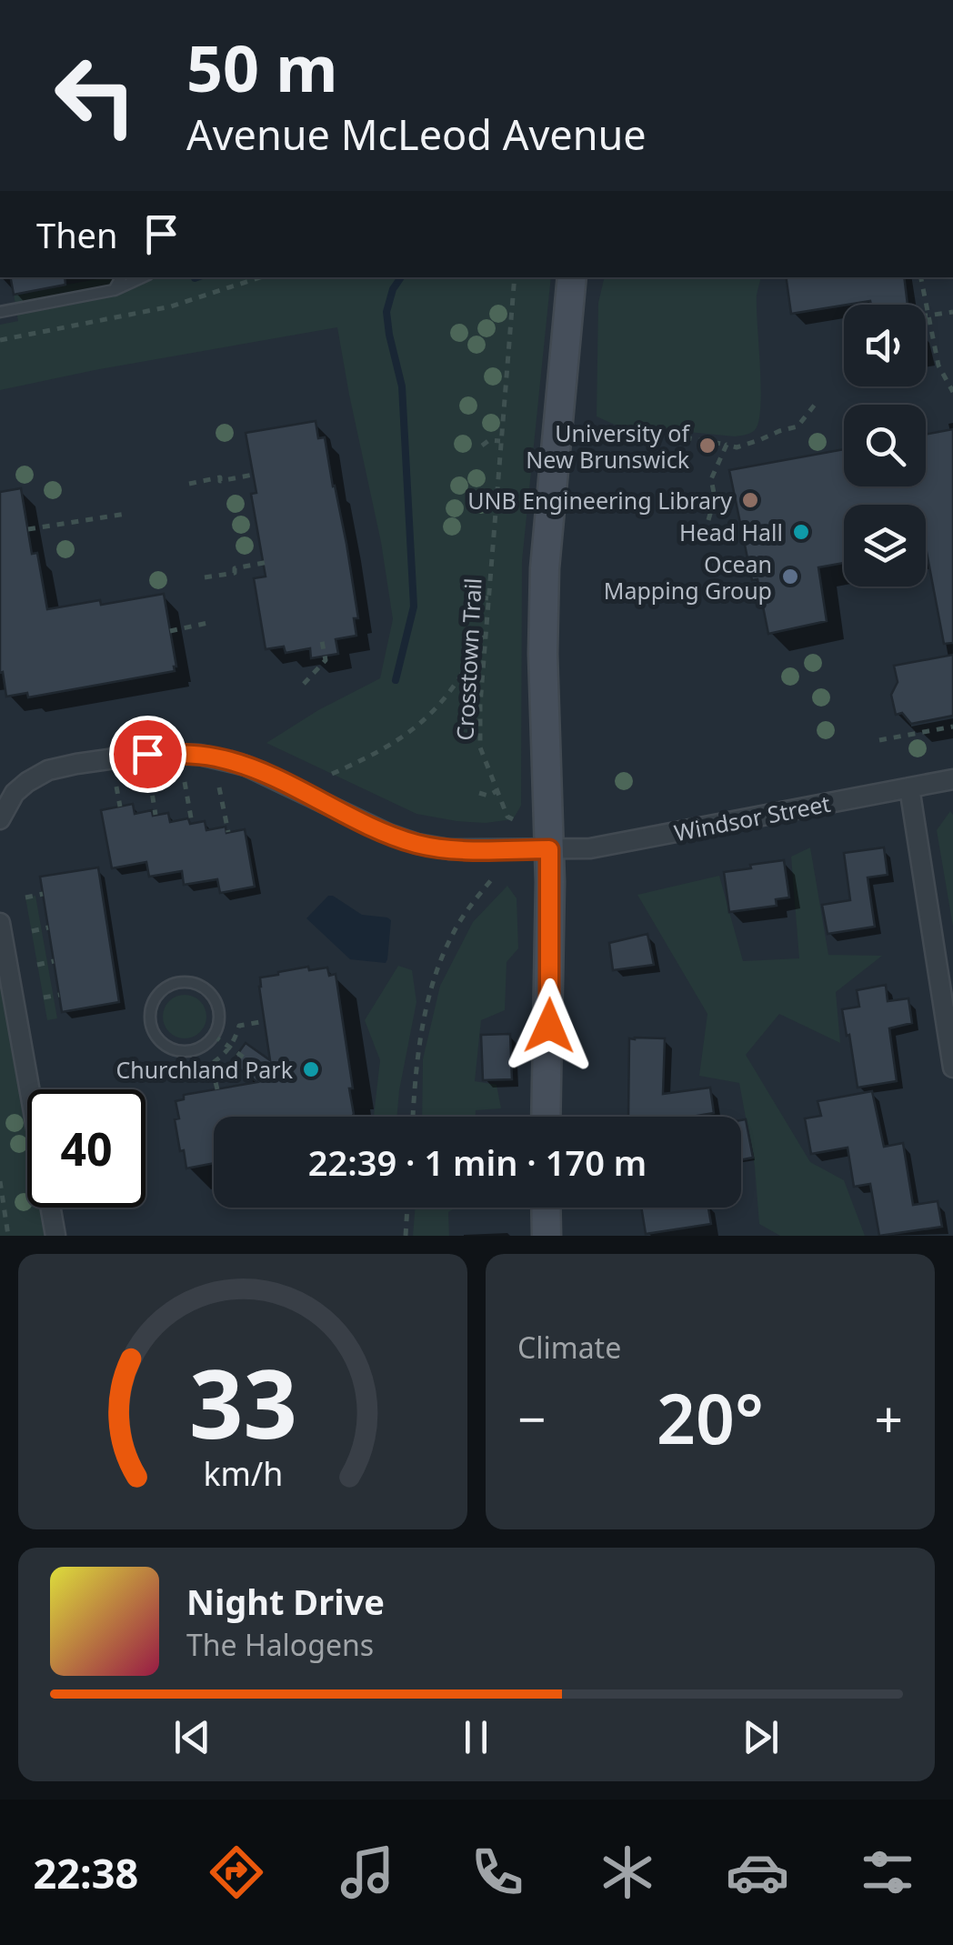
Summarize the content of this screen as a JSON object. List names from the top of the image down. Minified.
{"streets":{"street":["Windsor Street"],"path":["Crosstown Trail"]},"places":["University of New Brunswick","UNB Engineering Library","Head Hall","Ocean Mapping Group","Churchland Park"],"page":{"turn":["50 m","Avenue McLeod Avenue"],"then":"Then","limit":"40","trip":"22:39 · 1 min · 170 m","tile":"Climate","heat":["−","20°","+"],"song":["Night Drive","The Halogens"],"tabs":"22:38","gauge":["33","km/h"]}}
